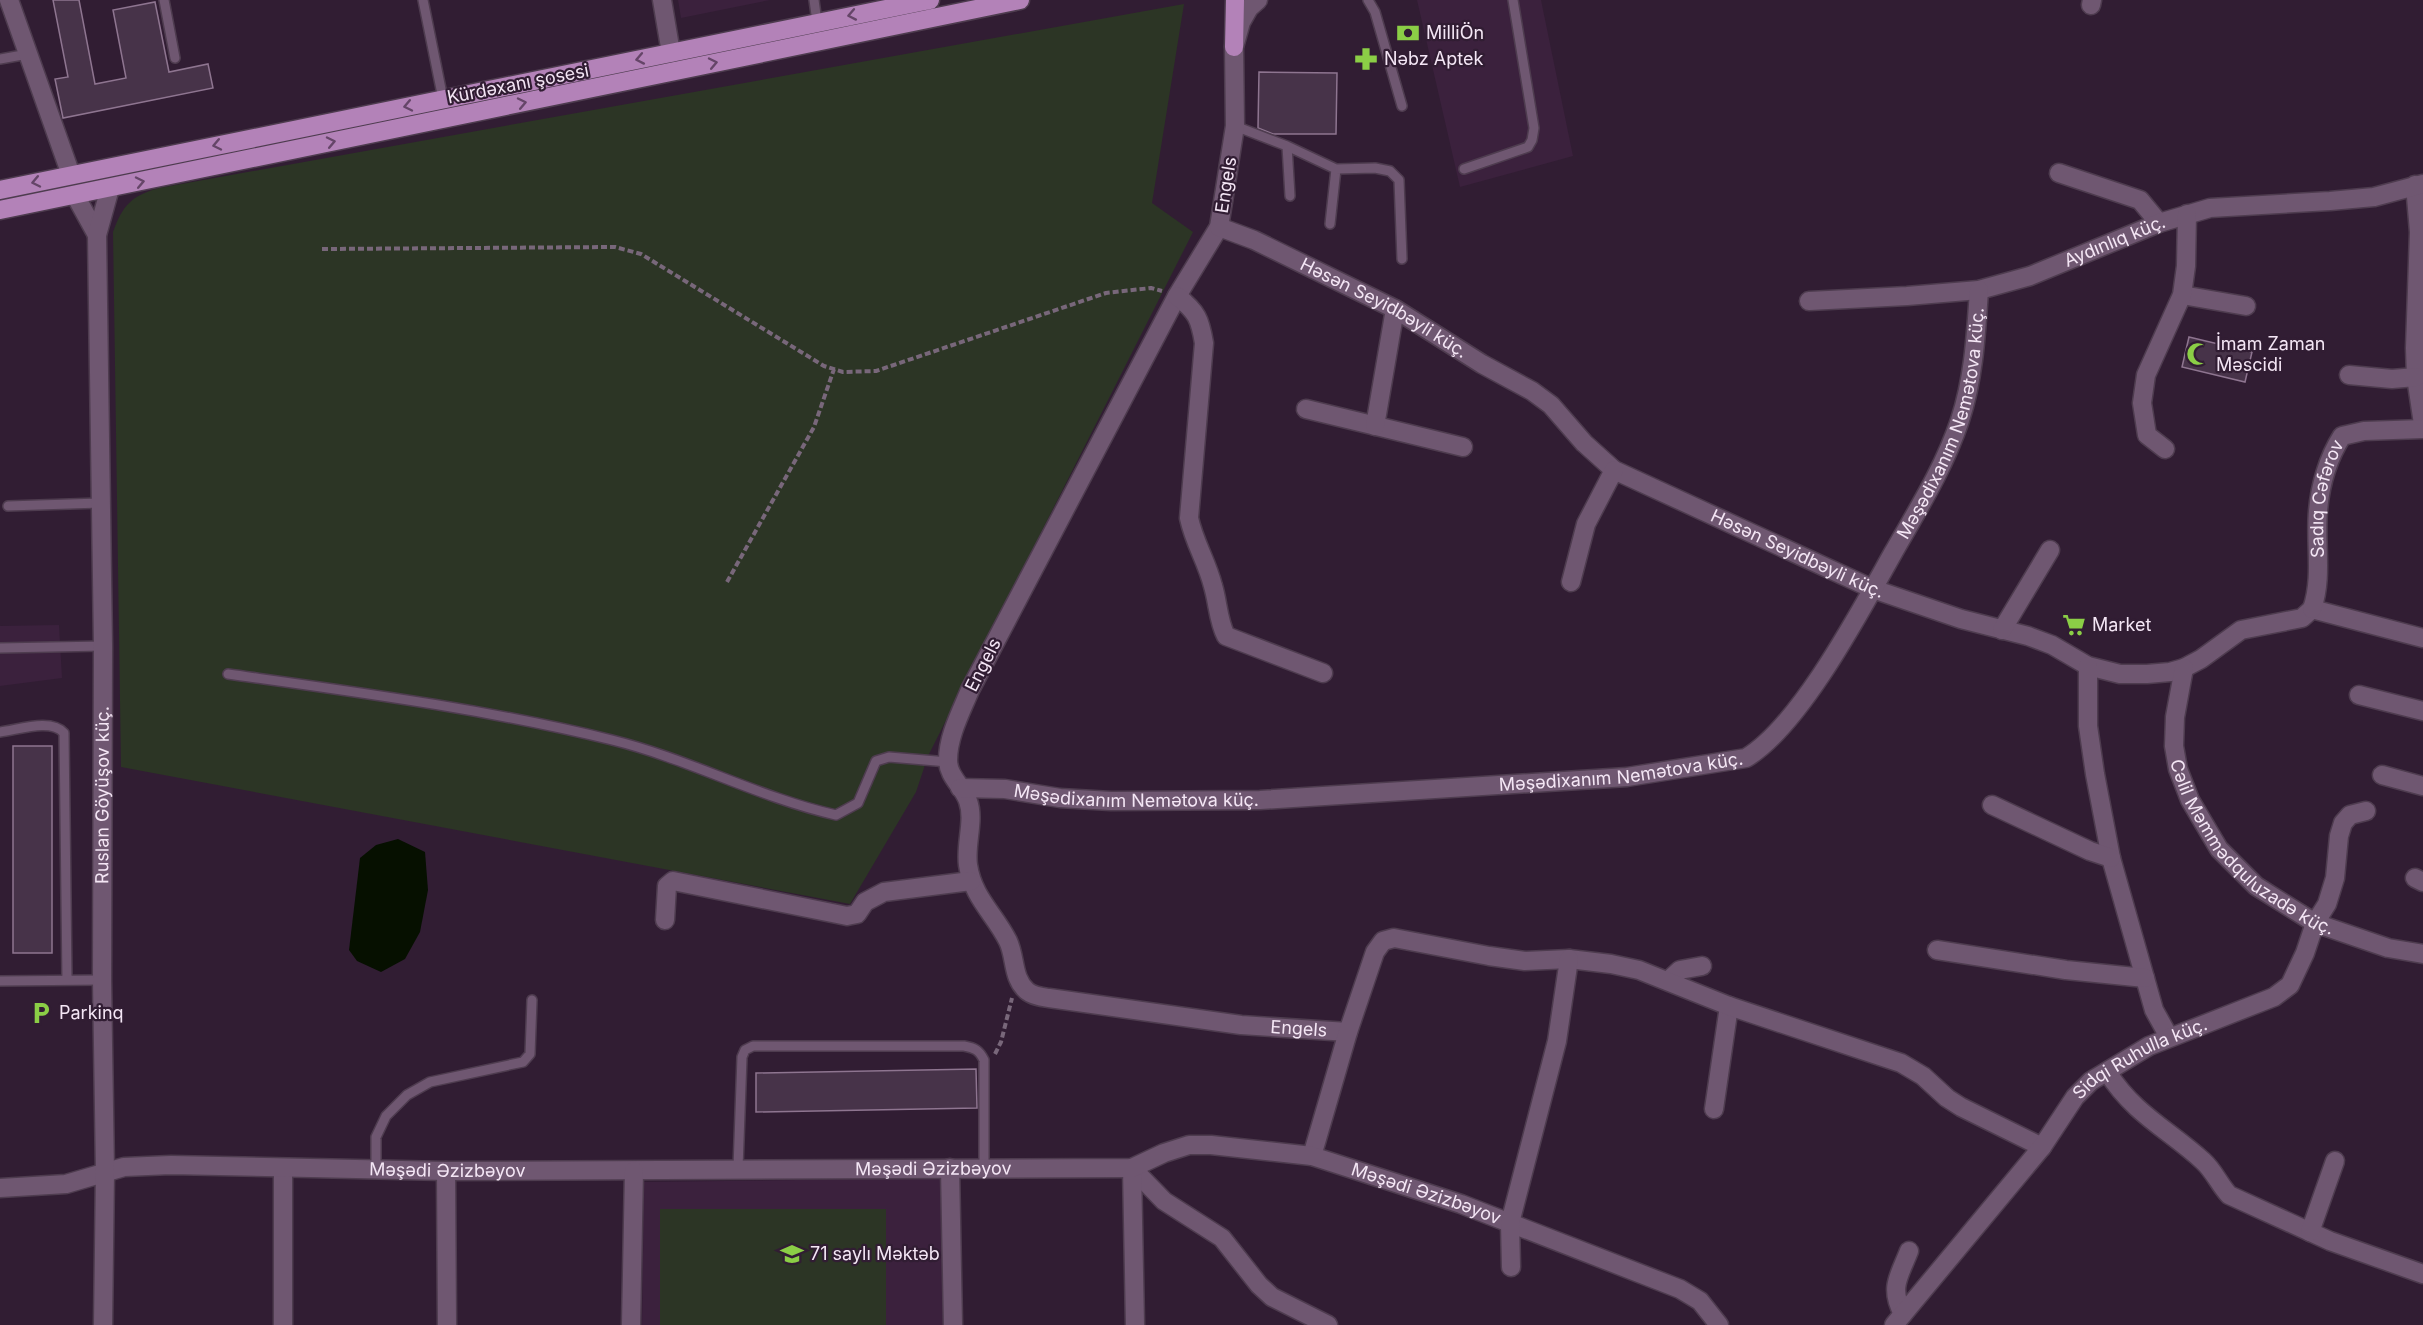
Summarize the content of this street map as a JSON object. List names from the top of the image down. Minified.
{"streets":{"main road":["Kürdəxanı şosesi"],"street":["Engels","Aydınlıq küç.","Həsən Seyidbəyli küç.","Məşədixanım Nemətova küç.","Sadıq Cəfərov","Ruslan Göyüşov küç.","Cəlil Məmmədquluzadə küç.","Sidqi Ruhulla küç.","Məşədi Əzizbəyov"]},"crossings":[["Engels","Həsən Seyidbəyli küç."],["Aydınlıq küç.","Məşədixanım Nemətova küç."],["Həsən Seyidbəyli küç.","Məşədixanım Nemətova küç."],["Həsən Seyidbəyli küç.","Sadıq Cəfərov"],["Həsən Seyidbəyli küç.","Cəlil Məmmədquluzadə küç."],["Ruslan Göyüşov küç.","Məşədi Əzizbəyov"],["Cəlil Məmmədquluzadə küç.","Sidqi Ruhulla küç."]],"places":{"bank":["MilliÖn"],"pharmacy":["Nəbz Aptek"],"mosque":["İmam Zaman Məscidi"],"supermarket":["Market"],"parking":["Parkinq"],"school or university":["71 saylı Məktəb"]}}
